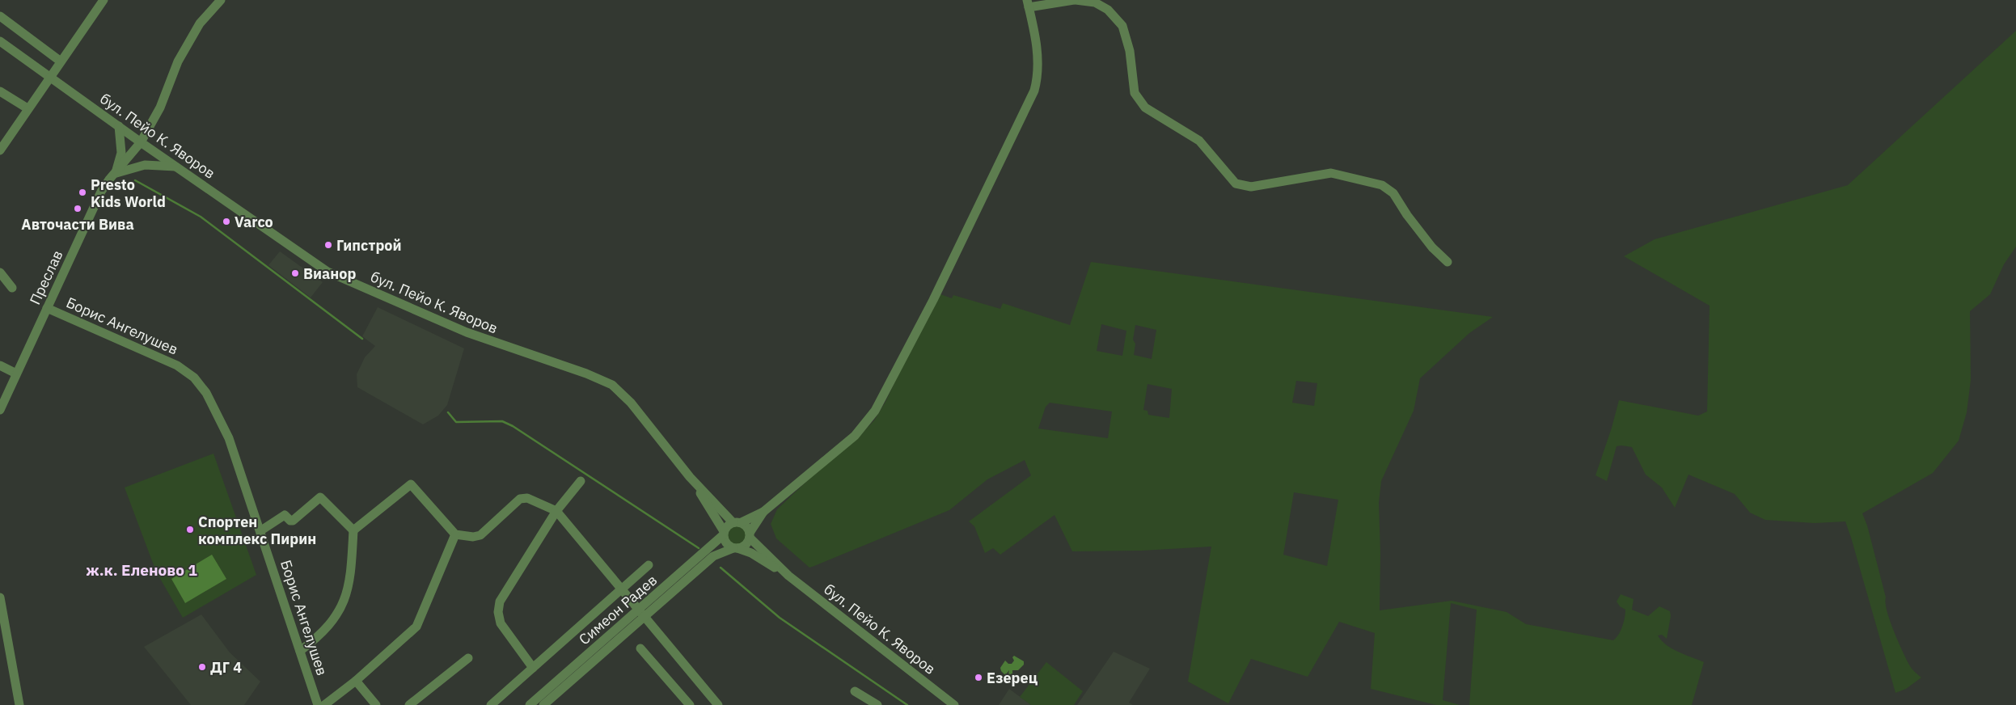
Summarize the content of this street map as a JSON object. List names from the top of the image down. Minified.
{"streets":{"street":["бул. Пейо К. Яворов","Преслав","Борис Ангелушев","Симеон Радев"]},"crossings":[["бул. Пейо К. Яворов","Преслав"],["бул. Пейо К. Яворов","Симеон Радев"],["Преслав","Борис Ангелушев"]],"districts":["ж.к. Еленово 1"],"places":["Presto Kids World","Авточасти Вива","Varco","Гипстрой","Вианор","Спортен комплекс Пирин","ДГ 4","Езерец"]}
